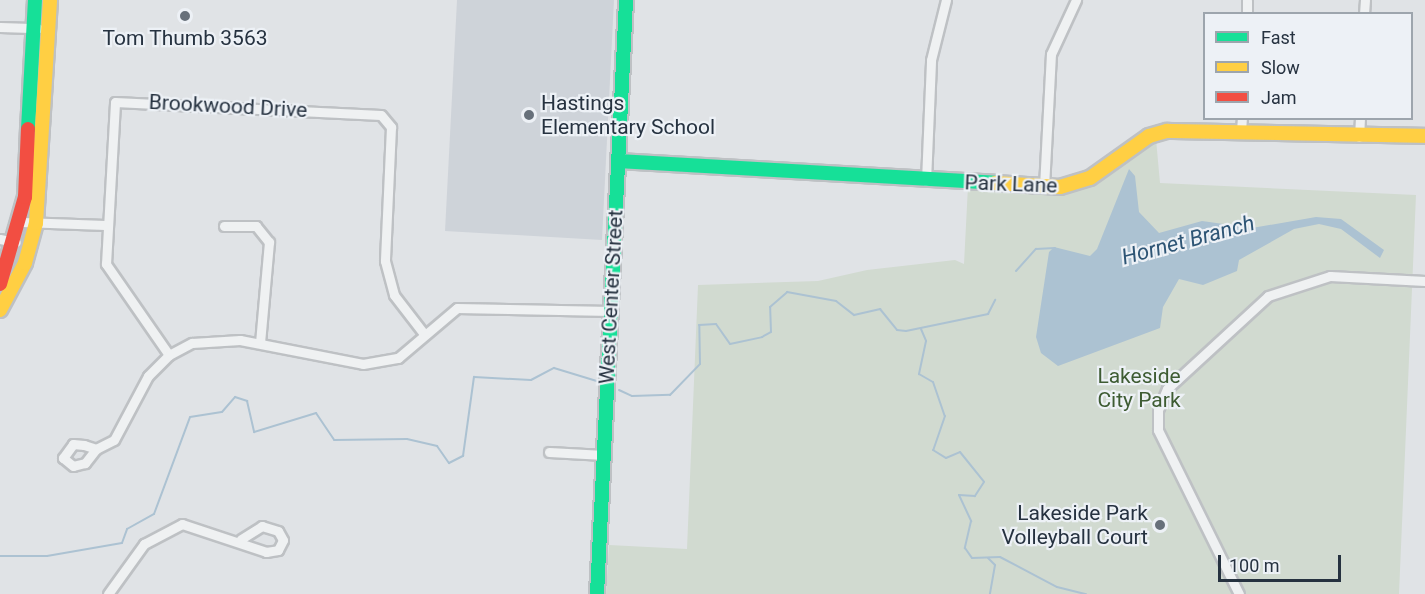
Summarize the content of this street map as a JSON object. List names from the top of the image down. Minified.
{"streets":{"street":["Brookwood Drive","Park Lane","West Center Street"]},"crossings":[["Park Lane","West Center Street"]],"water":["Hornet Branch"],"parks":["Lakeside City Park"],"places":["Tom Thumb 3563","Hastings Elementary School","Lakeside Park Volleyball Court"],"legend":["Fast","Slow","Jam"],"scale_bar":"100 m"}
